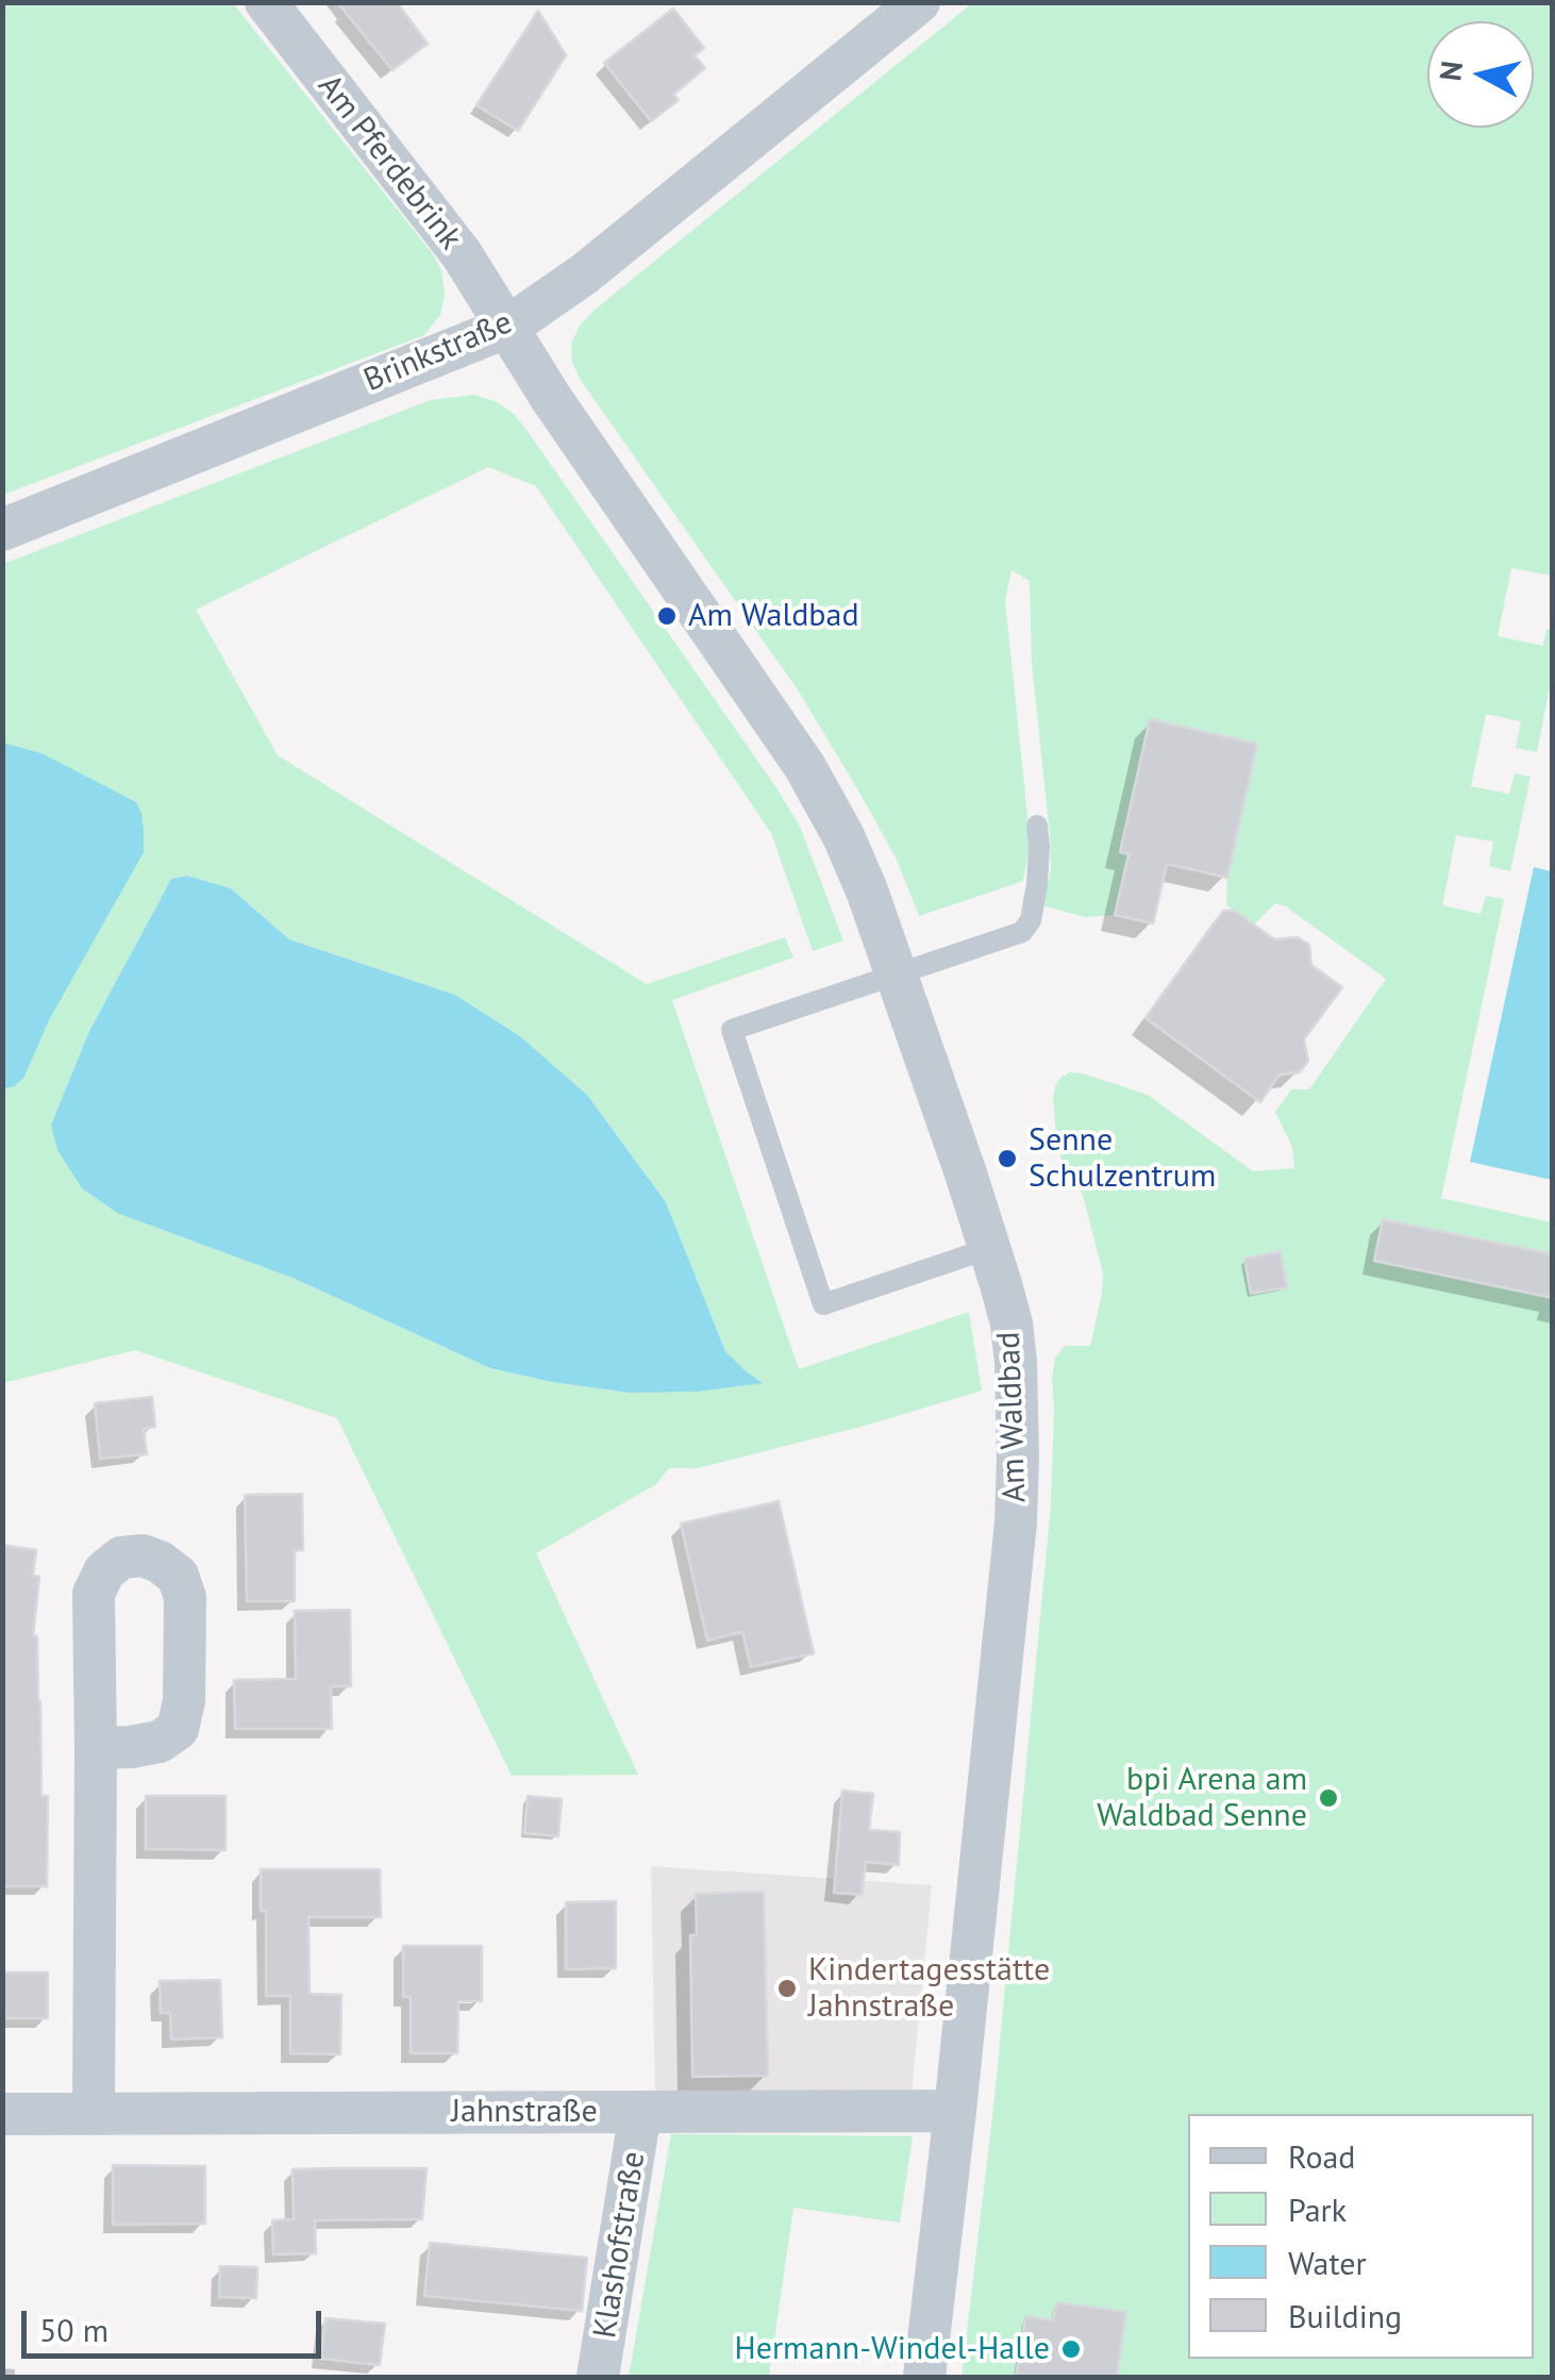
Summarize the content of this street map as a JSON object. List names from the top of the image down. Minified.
{"streets":{"street":["Am Pferdebrink","Brinkstraße","Am Waldbad","Jahnstraße","Klashofstraße"]},"crossings":[["Am Pferdebrink","Brinkstraße"],["Am Pferdebrink","Am Waldbad"],["Brinkstraße","Am Waldbad"],["Am Waldbad","Jahnstraße"],["Jahnstraße","Klashofstraße"]],"places":["Am Waldbad","Senne Schulzentrum","bpi Arena am Waldbad Senne","Kindertagesstätte Jahnstraße","Hermann-Windel-Halle"],"legend":["Road","Park","Water","Building"],"scale_bar":"50 m","north":"left"}
